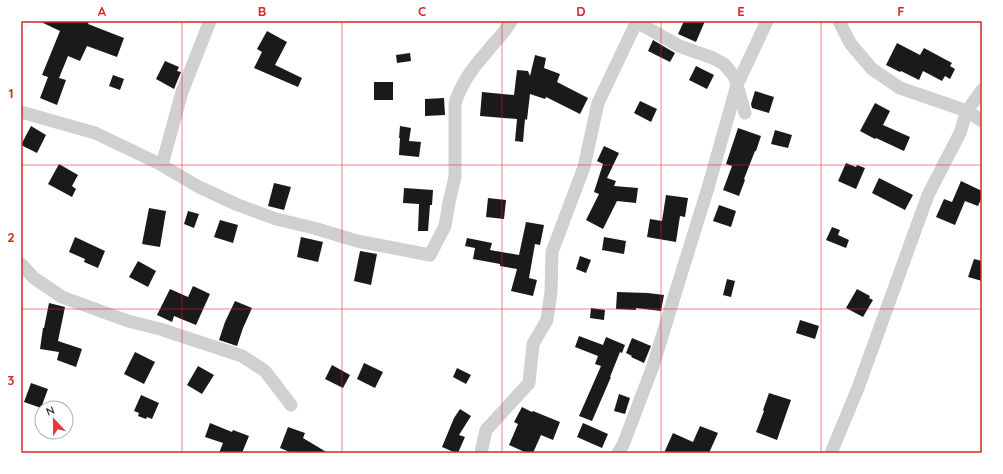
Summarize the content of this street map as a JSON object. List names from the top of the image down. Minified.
{"north":"top","grid":{"columns":["A","B","C","D","E","F"],"rows":["1","2","3"]}}
